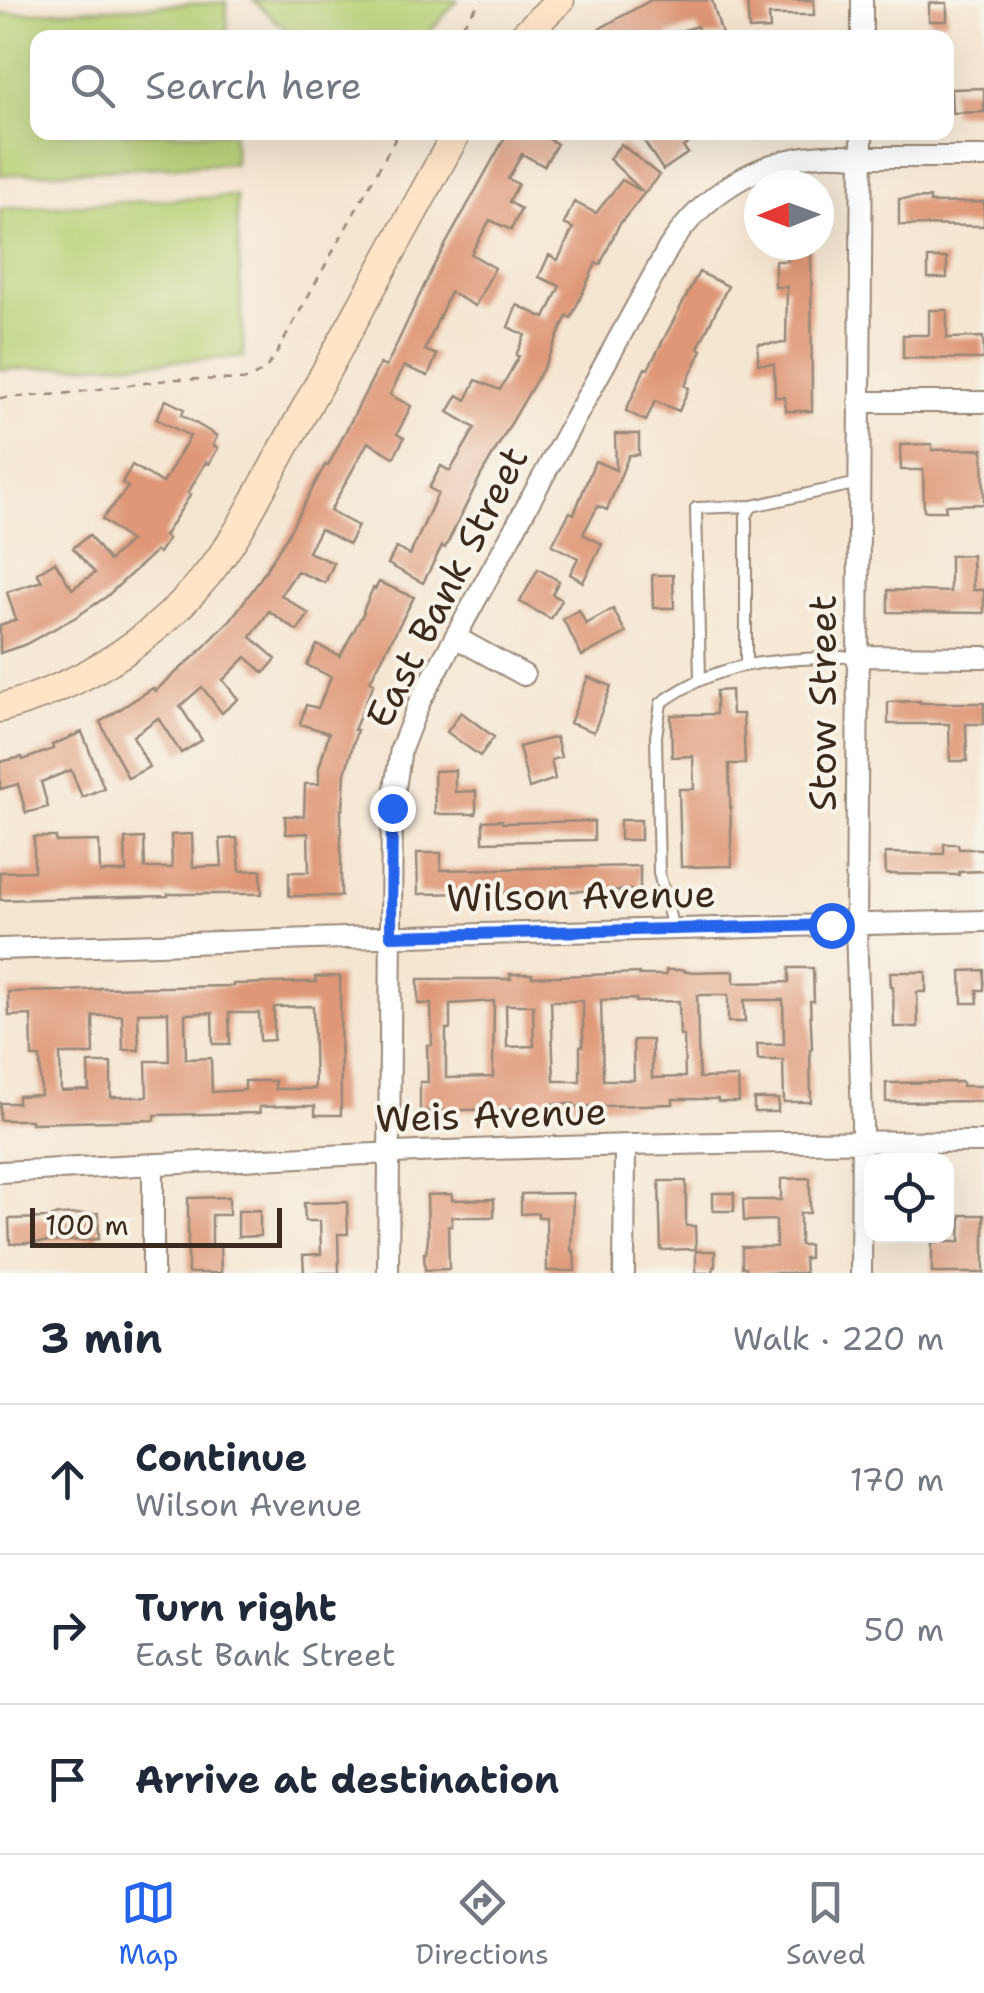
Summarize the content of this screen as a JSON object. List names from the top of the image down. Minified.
{"streets":{"street":["East Bank Street","Stow Street","Wilson Avenue","Weis Avenue"]},"crossings":[["East Bank Street","Stow Street"],["East Bank Street","Wilson Avenue"],["East Bank Street","Weis Avenue"],["Stow Street","Wilson Avenue"],["Stow Street","Weis Avenue"]],"scale_bar":"100 m","north":"left","page":{"search":"Search here","scale":"100 m","heading":["3 min","Walk · 220 m"],"list":[["Continue","Wilson Avenue","170 m"],["Turn right","East Bank Street","50 m"],"Arrive at destination"],"nav":["Map","Directions","Saved"]}}
